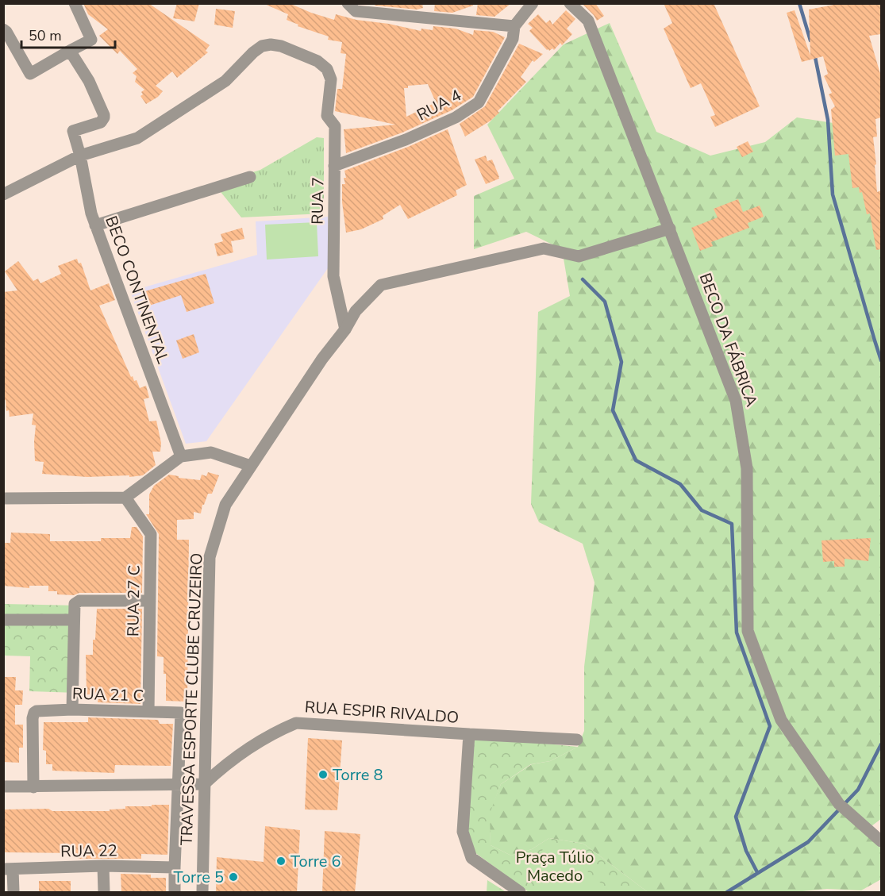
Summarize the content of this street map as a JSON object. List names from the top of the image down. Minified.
{"streets":{"street":["RUA 4","RUA 7","BECO CONTINENTAL","BECO DA FÁBRICA","RUA 27 C","RUA 21 C","TRAVESSA ESPORTE CLUBE CRUZEIRO","RUA ESPIR RIVALDO","RUA 22"]},"crossings":[["RUA 4","RUA 7"],["RUA 7","BECO CONTINENTAL"],["RUA 7","TRAVESSA ESPORTE CLUBE CRUZEIRO"],["BECO DA FÁBRICA","TRAVESSA ESPORTE CLUBE CRUZEIRO"],["RUA 27 C","RUA 21 C"],["TRAVESSA ESPORTE CLUBE CRUZEIRO","RUA ESPIR RIVALDO"]],"parks":["Praça Túlio Macedo"],"places":["Torre 8","Torre 6","Torre 5"],"scale_bar":"50 m"}
